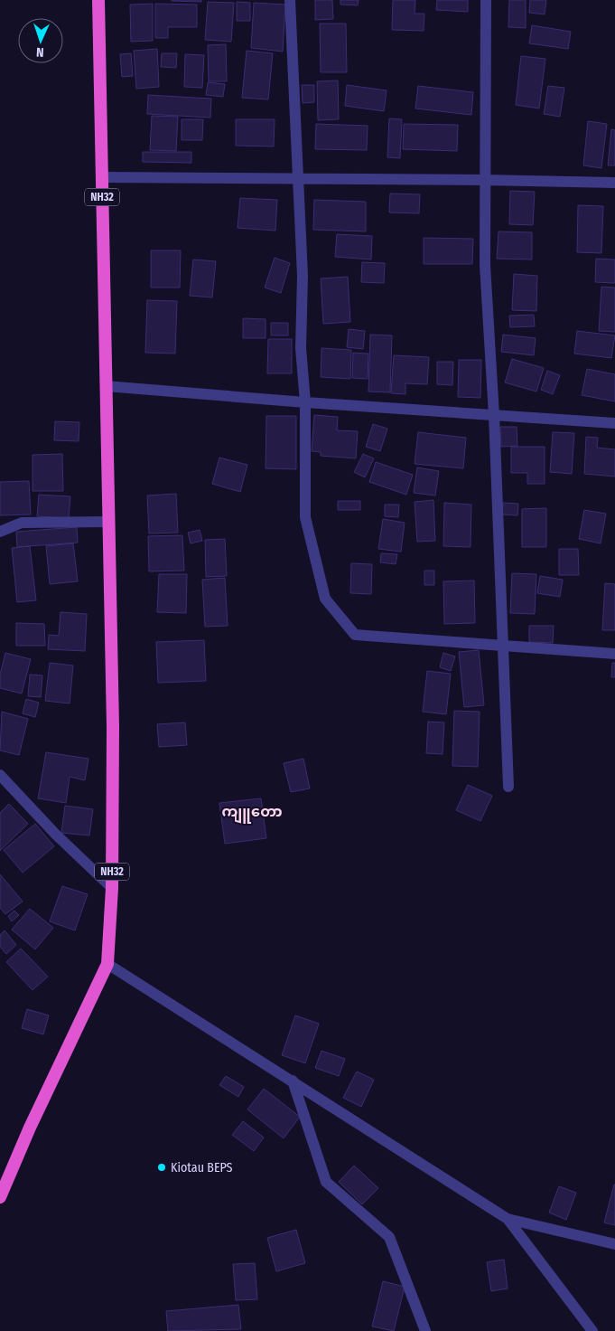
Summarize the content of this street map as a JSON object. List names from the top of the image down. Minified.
{"streets":{"highway":["NH32"]},"districts":["ကျူတော"],"places":["Kiotau BEPS"],"north":"bottom"}
